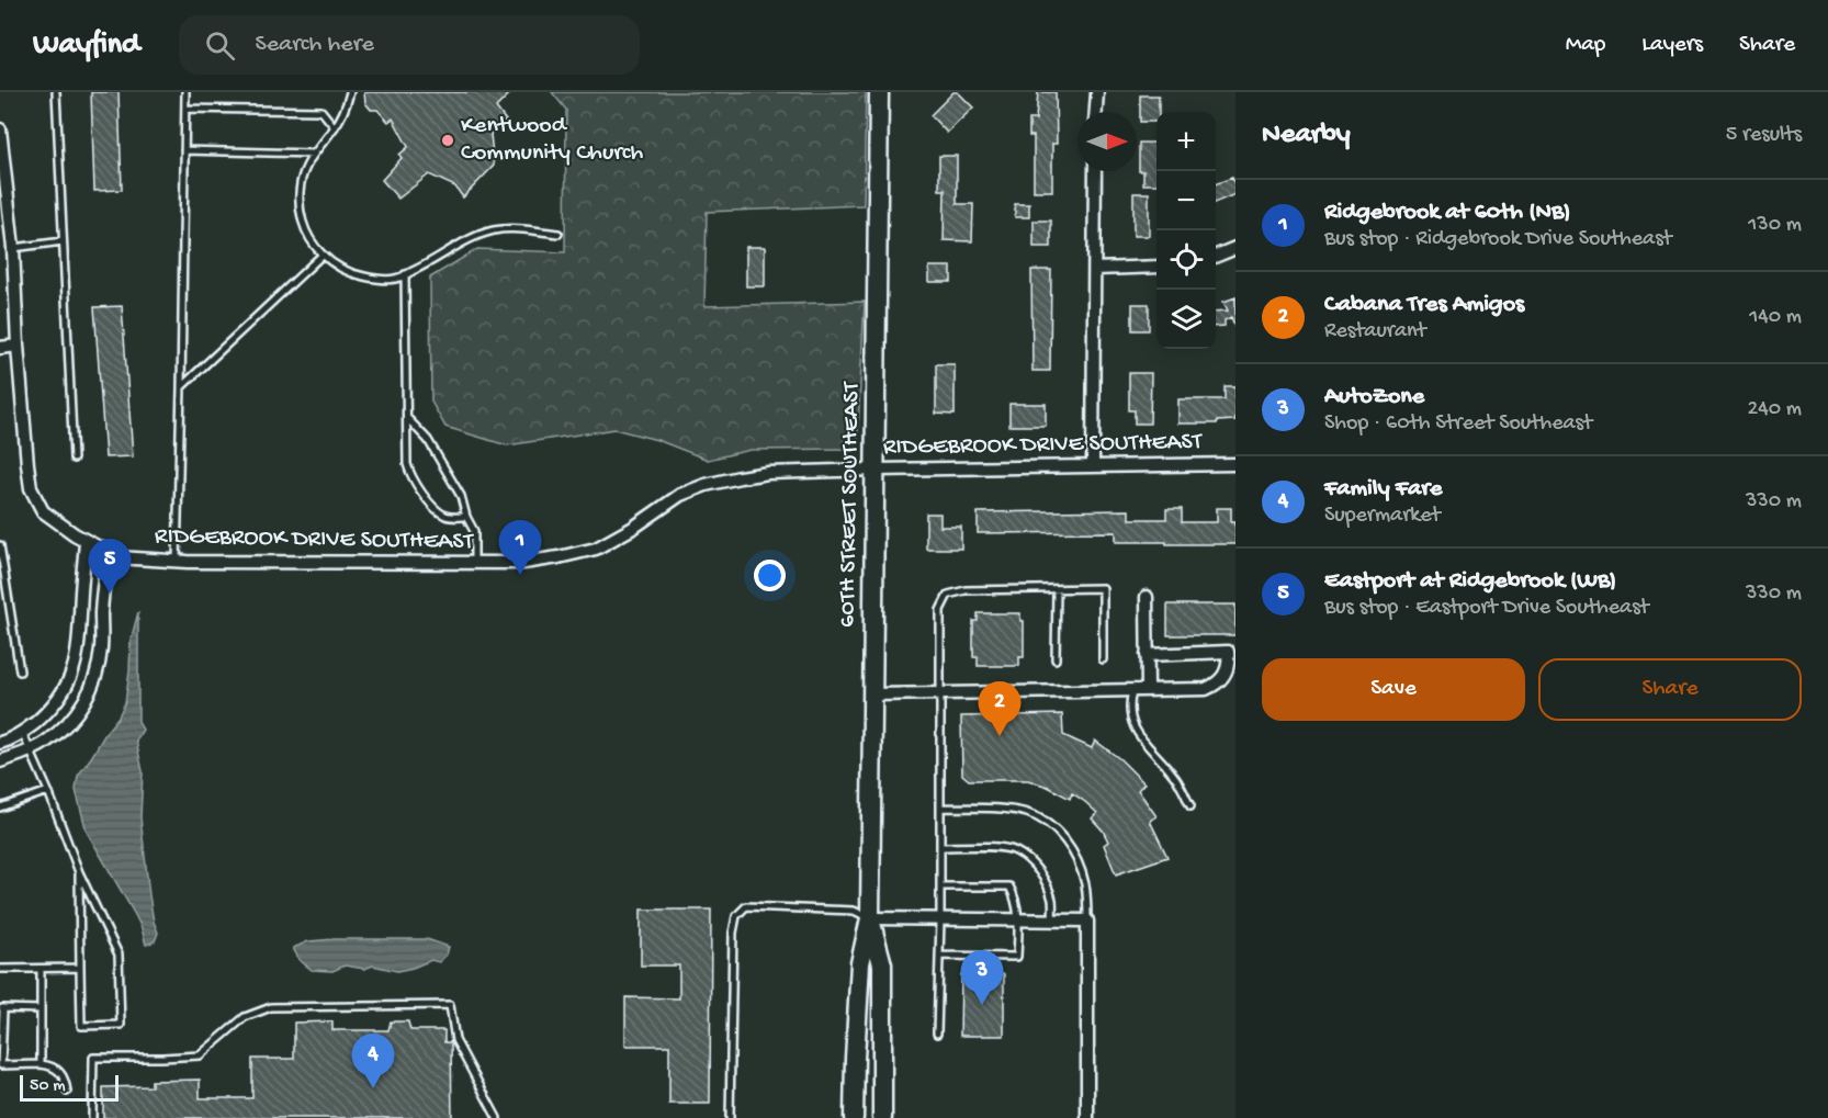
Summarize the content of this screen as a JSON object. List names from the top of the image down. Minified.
{"streets":{"main road":["60TH STREET SOUTHEAST"],"street":["RIDGEBROOK DRIVE SOUTHEAST"]},"crossings":[["RIDGEBROOK DRIVE SOUTHEAST","60TH STREET SOUTHEAST"]],"places":["Kentwood Community Church"],"scale_bar":"50 m","north":"right","page":{"header":"Wayfind","search":"Search here","nav":["Map","Layers","Share"],"heading":["Nearby","5 results"],"map_buttons":["+","−"],"list":[{"mark":"1","name":"Ridgebrook at 60th (NB)","note":"Bus stop · Ridgebrook Drive Southeast","value":"130 m"},{"mark":"2","name":"Cabana Tres Amigos","note":"Restaurant","value":"140 m"},{"mark":"3","name":"AutoZone","note":"Shop · 60th Street Southeast","value":"240 m"},{"mark":"4","name":"Family Fare","note":"Supermarket","value":"330 m"},{"mark":"5","name":"Eastport at Ridgebrook (WB)","note":"Bus stop · Eastport Drive Southeast","value":"330 m"}],"pins":["1","5","2","3","4"],"buttons":["Save","Share"],"scale":"50 m"}}
